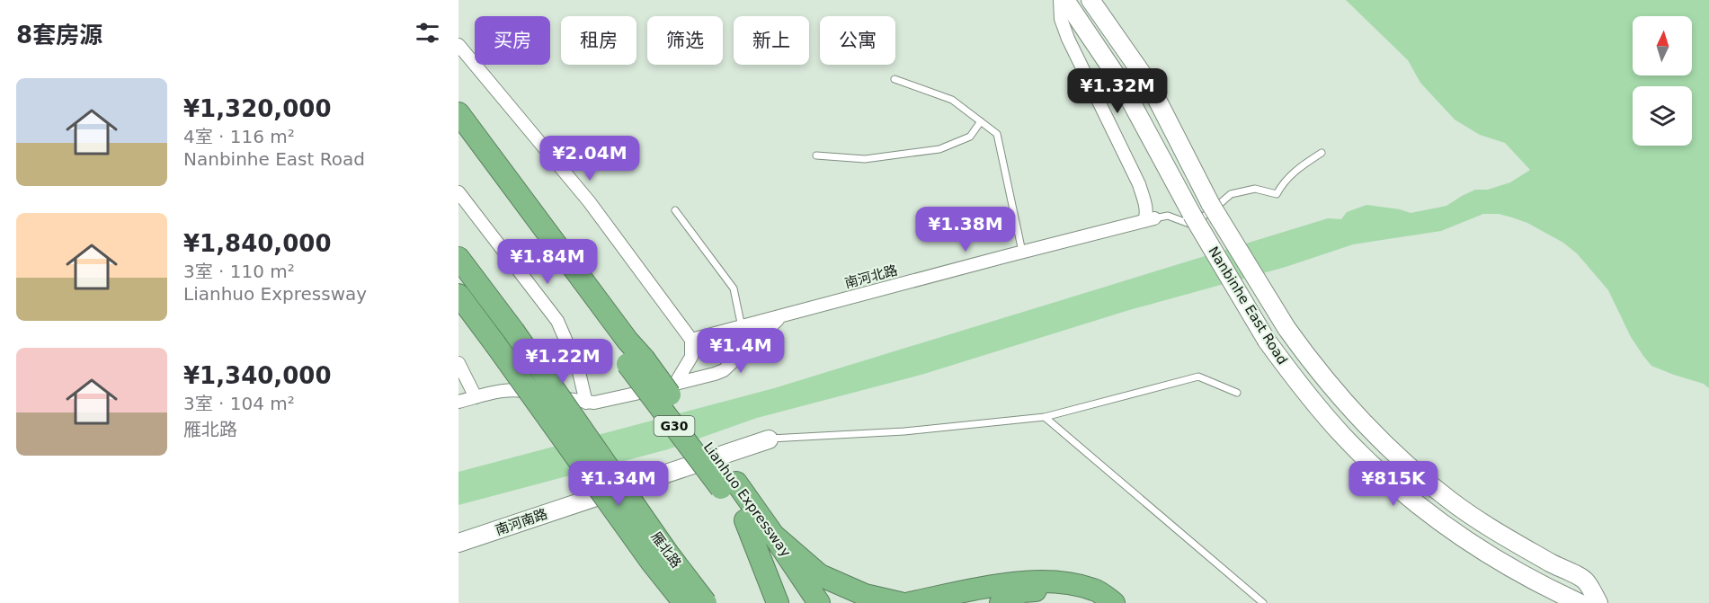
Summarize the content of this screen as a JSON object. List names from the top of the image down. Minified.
{"streets":{"highway":["G30","Lianhuo Expressway","雁北路"],"main road":["Nanbinhe East Road","南河南路"],"street":["南河北路"]},"north":"top","page":{"heading":"8套房源","chip":["买房","租房","筛选","新上","公寓"],"list":[{"name":"¥1,320,000","note":"4室 · 116 m² · Nanbinhe East Road"},{"name":"¥1,840,000","note":"3室 · 110 m² · Lianhuo Expressway"},{"name":"¥1,340,000","note":"3室 · 104 m² · 雁北路"}],"price":["¥1.32M","¥2.04M","¥1.38M","¥1.84M","¥1.4M","¥1.22M","¥1.34M","¥815K"]}}
